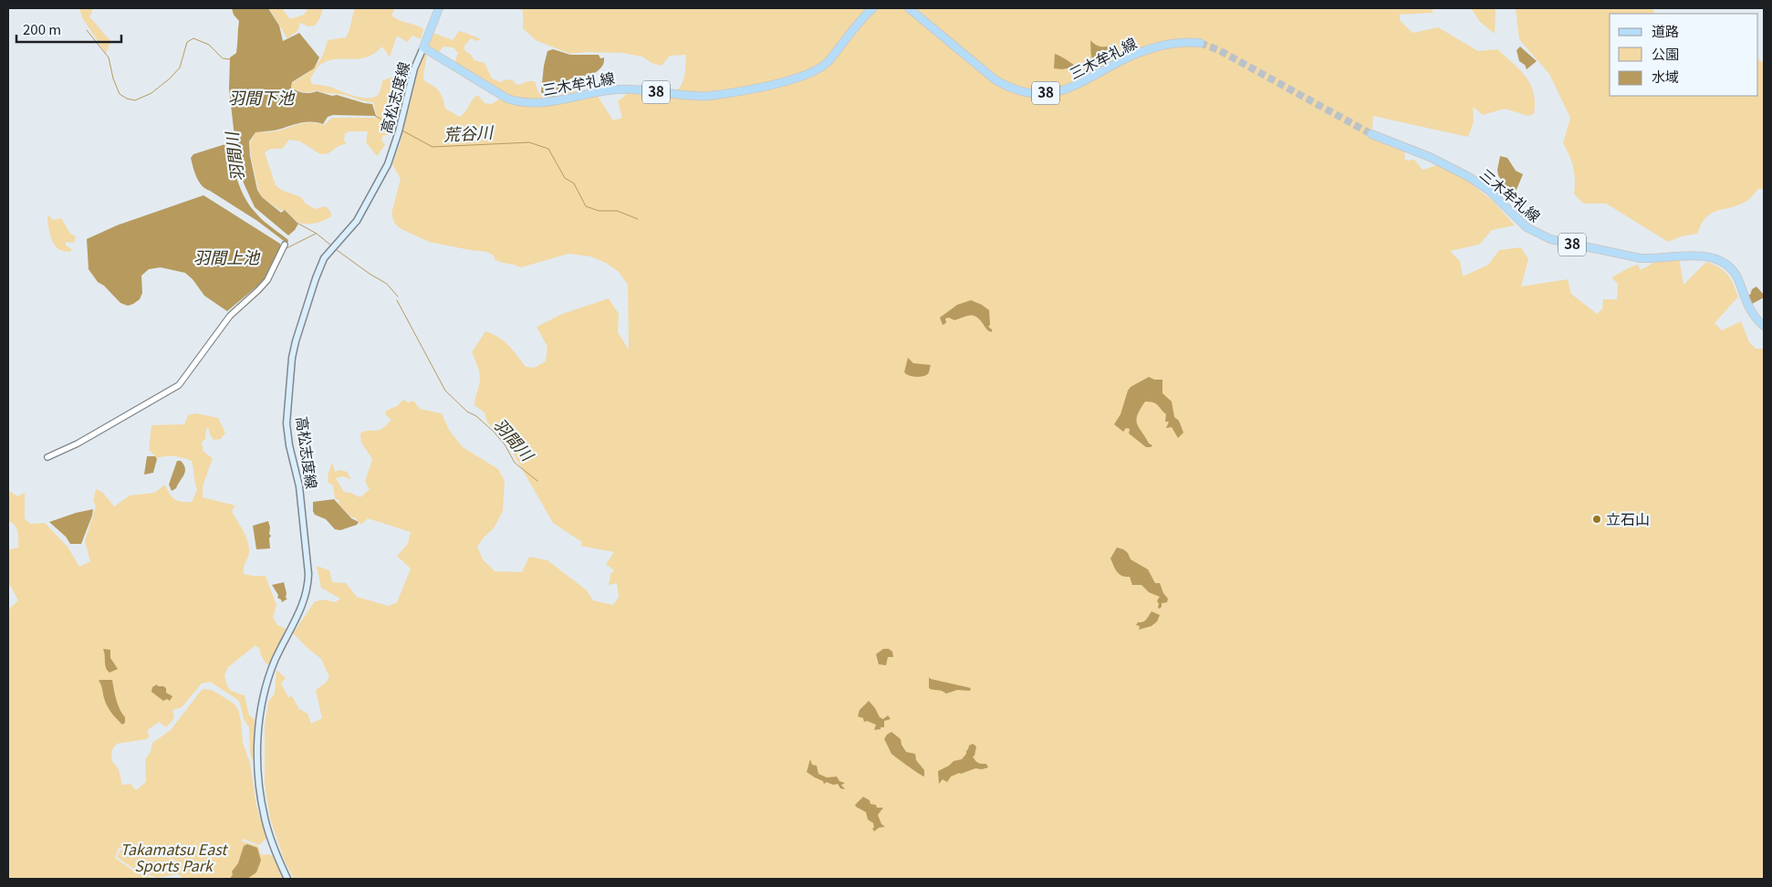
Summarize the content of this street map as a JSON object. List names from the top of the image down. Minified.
{"streets":{"main road":["三木牟礼線","38","高松志度線"]},"crossings":[["三木牟礼線","高松志度線"]],"water":["羽間下池","荒谷川","羽間川","羽間上池"],"parks":["Takamatsu East Sports Park"],"places":["立石山"],"legend":["道路","公園","水域"],"scale_bar":"200 m"}
